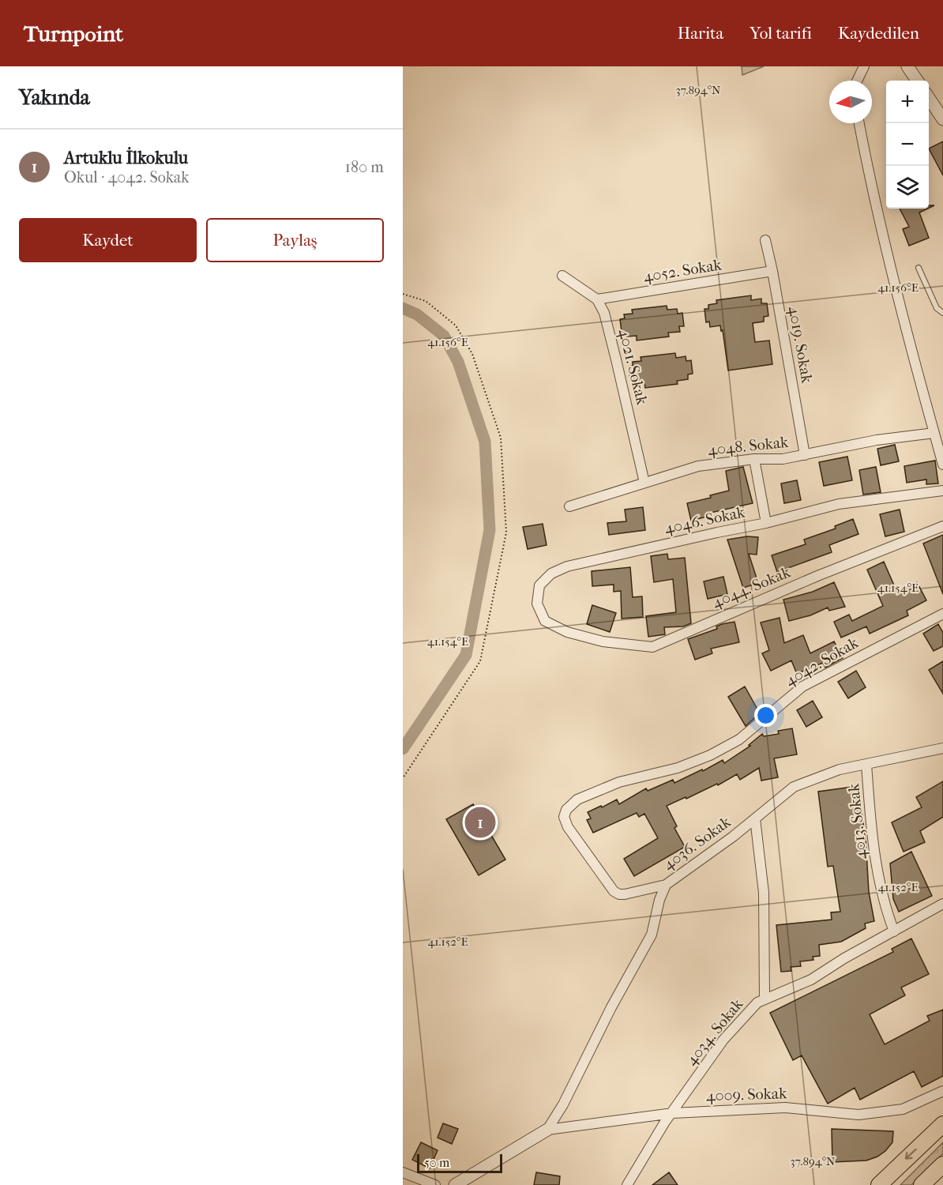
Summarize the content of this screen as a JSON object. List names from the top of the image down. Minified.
{"streets":{"street":["4052. Sokak","4019. Sokak","4021. Sokak","4048. Sokak","4046. Sokak","4044. Sokak","4042. Sokak","4013. Sokak","4036. Sokak","4034. Sokak","4009. Sokak"]},"crossings":[["4052. Sokak","4019. Sokak"],["4052. Sokak","4021. Sokak"],["4019. Sokak","4048. Sokak"],["4021. Sokak","4048. Sokak"],["4046. Sokak","4044. Sokak"],["4042. Sokak","4036. Sokak"],["4013. Sokak","4036. Sokak"],["4013. Sokak","4034. Sokak"],["4036. Sokak","4009. Sokak"],["4034. Sokak","4009. Sokak"]],"scale_bar":"50 m","north":"left","page":{"header":"Turnpoint","nav":["Harita","Yol tarifi","Kaydedilen"],"heading":"Yakında","map_buttons":["+","−"],"list":[{"mark":"1","name":"Artuklu İlkokulu","note":"Okul · 4042. Sokak","value":"180 m"}],"buttons":["Kaydet","Paylaş"],"pins":"1","scale":"50 m"},"coordinates":["37.894°N","41.156°E","41.154°E","41.152°E"]}
